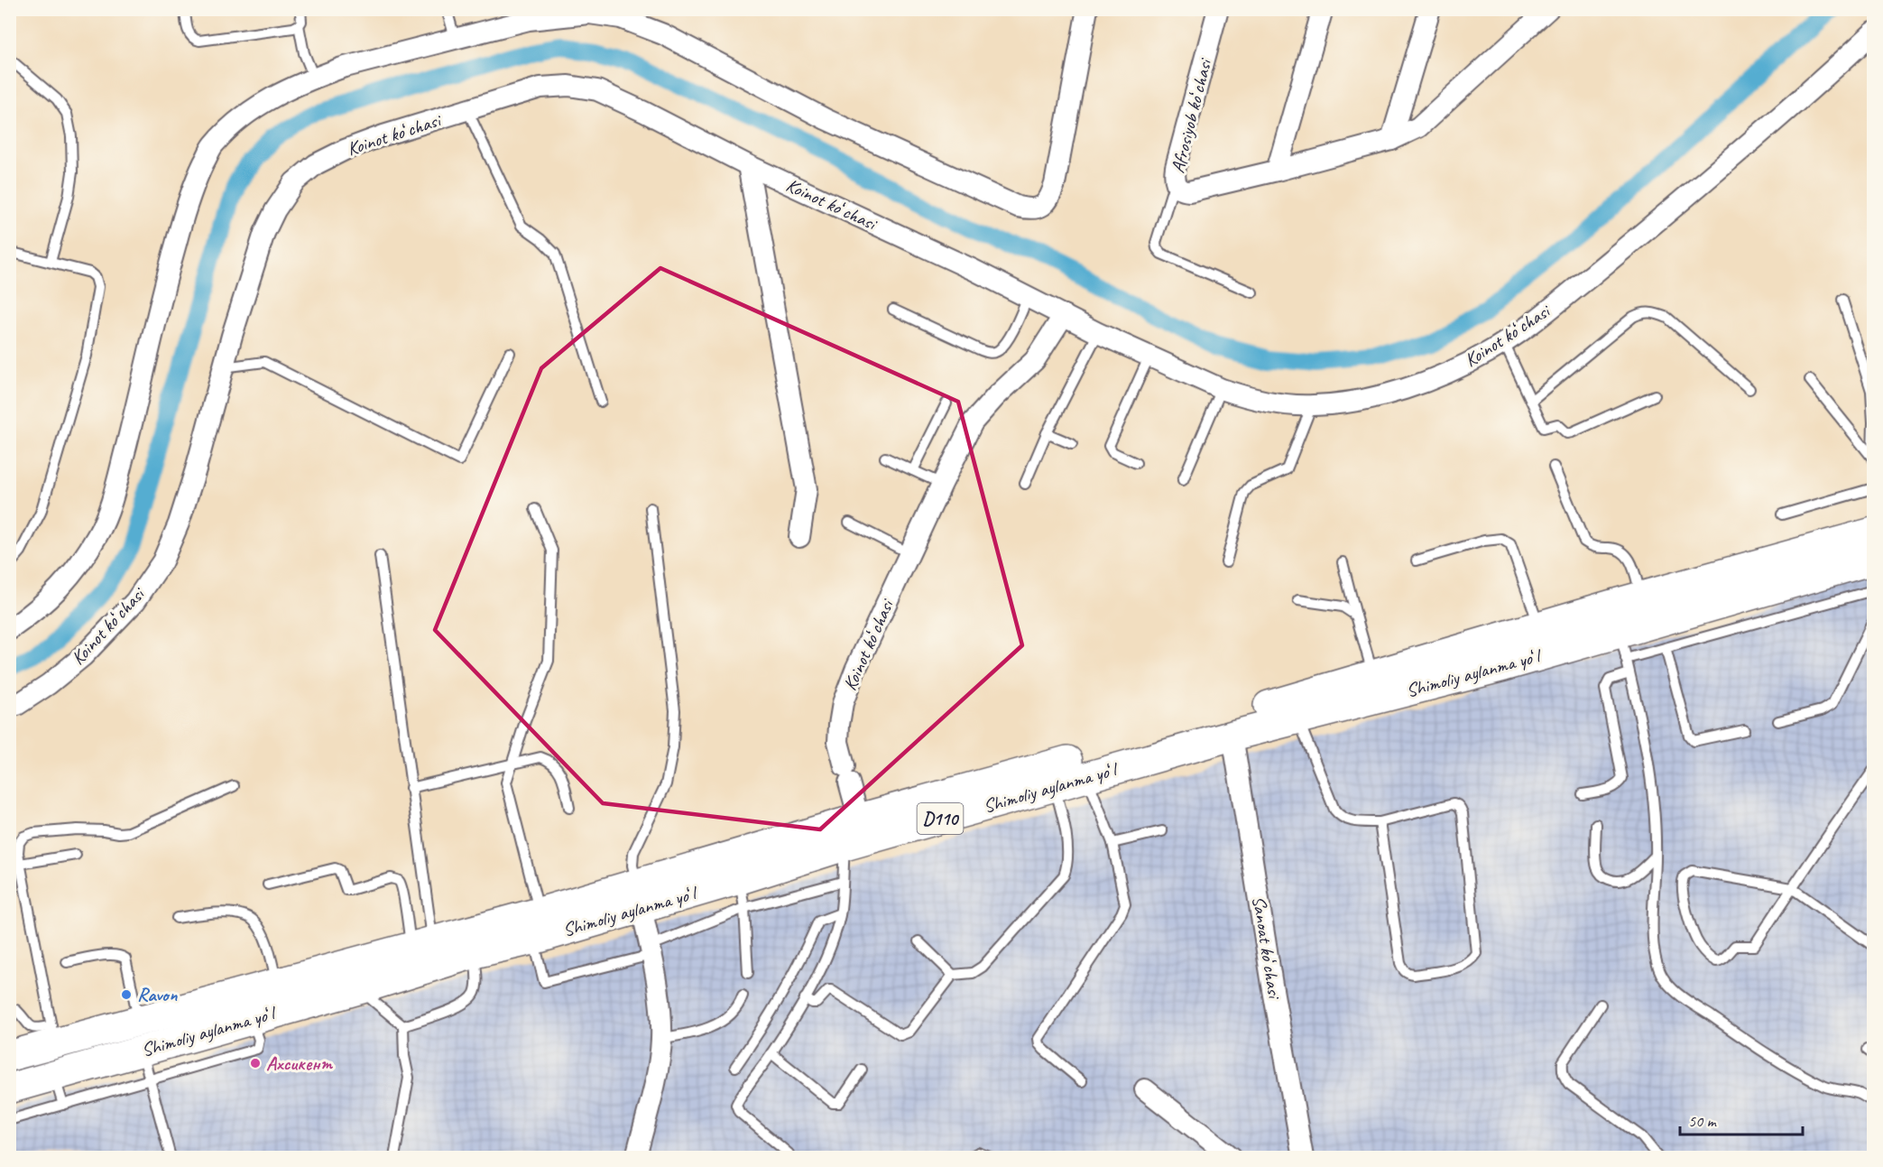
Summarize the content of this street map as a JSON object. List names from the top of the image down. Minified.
{"streets":{"main road":["Shimoliy aylanma yoʻl","D110"],"street":["Afrosiyob koʻchasi","Koinot koʻchasi","Sanoat koʻchasi"]},"crossings":[["Koinot koʻchasi","Shimoliy aylanma yoʻl"],["Shimoliy aylanma yoʻl","Sanoat koʻchasi"]],"places":["Ravon","Ахсикент"],"scale_bar":"50 m"}
